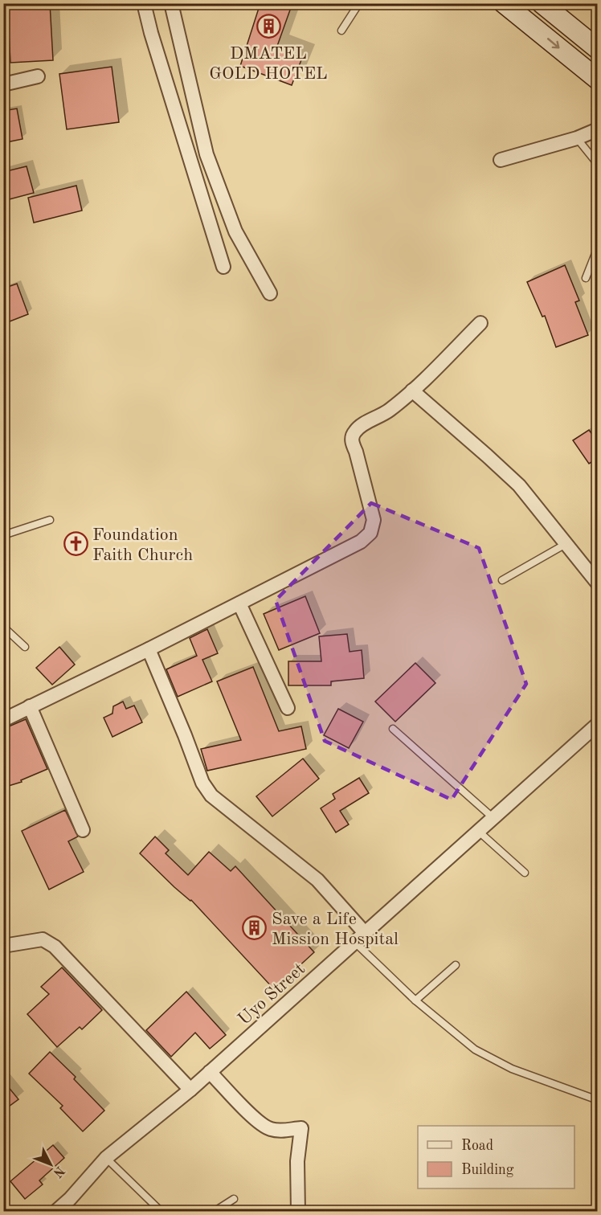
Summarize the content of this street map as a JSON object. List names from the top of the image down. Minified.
{"streets":{"street":["Uyo Street"]},"places":{"building":["DMATEL GOLD HOTEL","Save a Life Mission Hospital"],"church":["Foundation Faith Church"]},"legend":["Road","Building"],"north":"bottom right"}
